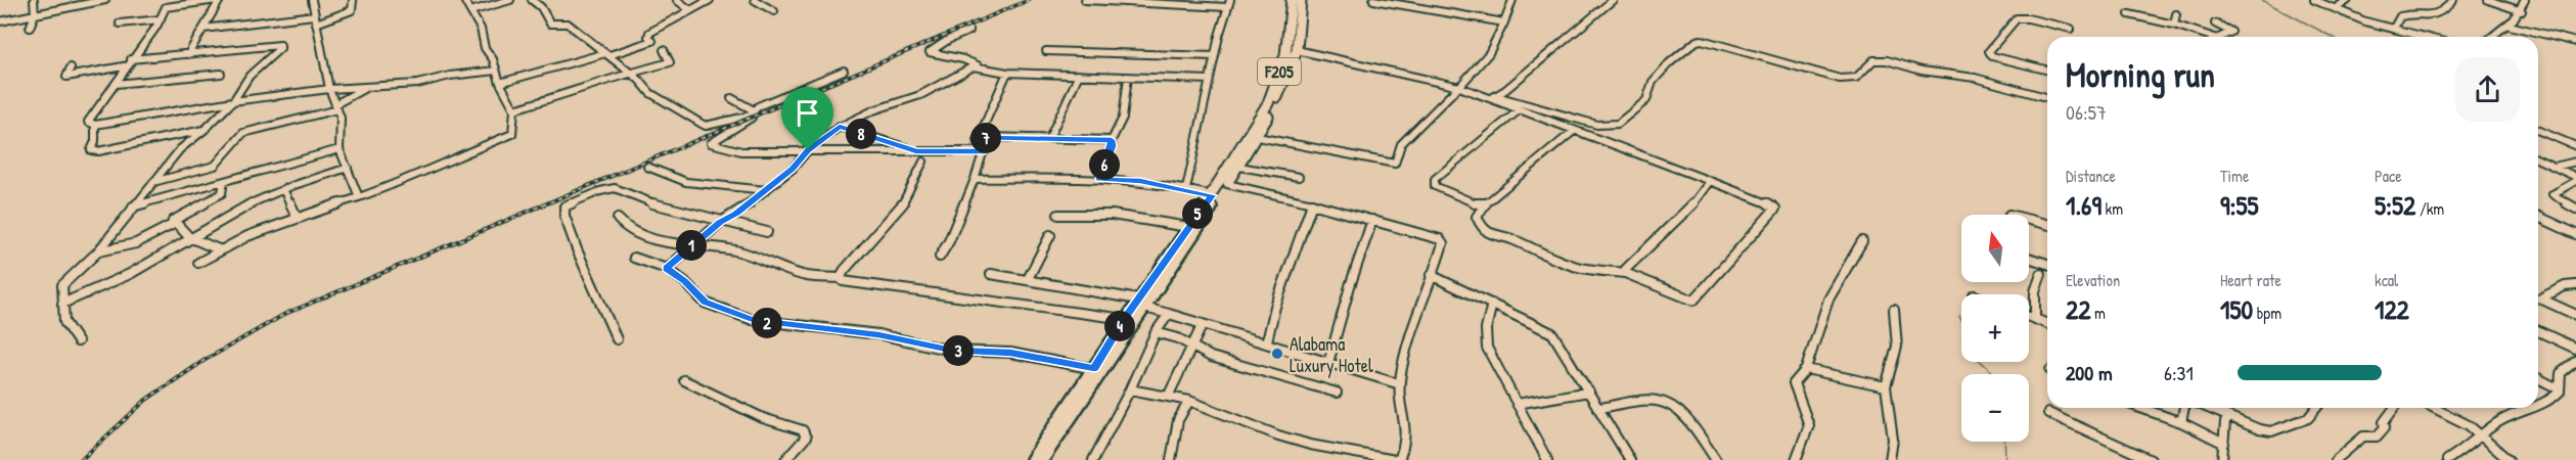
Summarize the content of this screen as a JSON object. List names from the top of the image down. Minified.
{"streets":{"main road":["F205"]},"places":["Alabama Luxury Hotel"],"north":"top","page":{"heading":["Morning run","06:57"],"pins":["8","7","6","5","1","2","4","3"],"stats":[["Distance","1.69 km"],["Time","9:55"],["Pace","5:52 /km"],["Elevation","22 m"],["Heart rate","150 bpm"],["kcal","122"]],"map_buttons":["+","−"],"list":[{"name":"200 m","note":"6:31"}]}}
